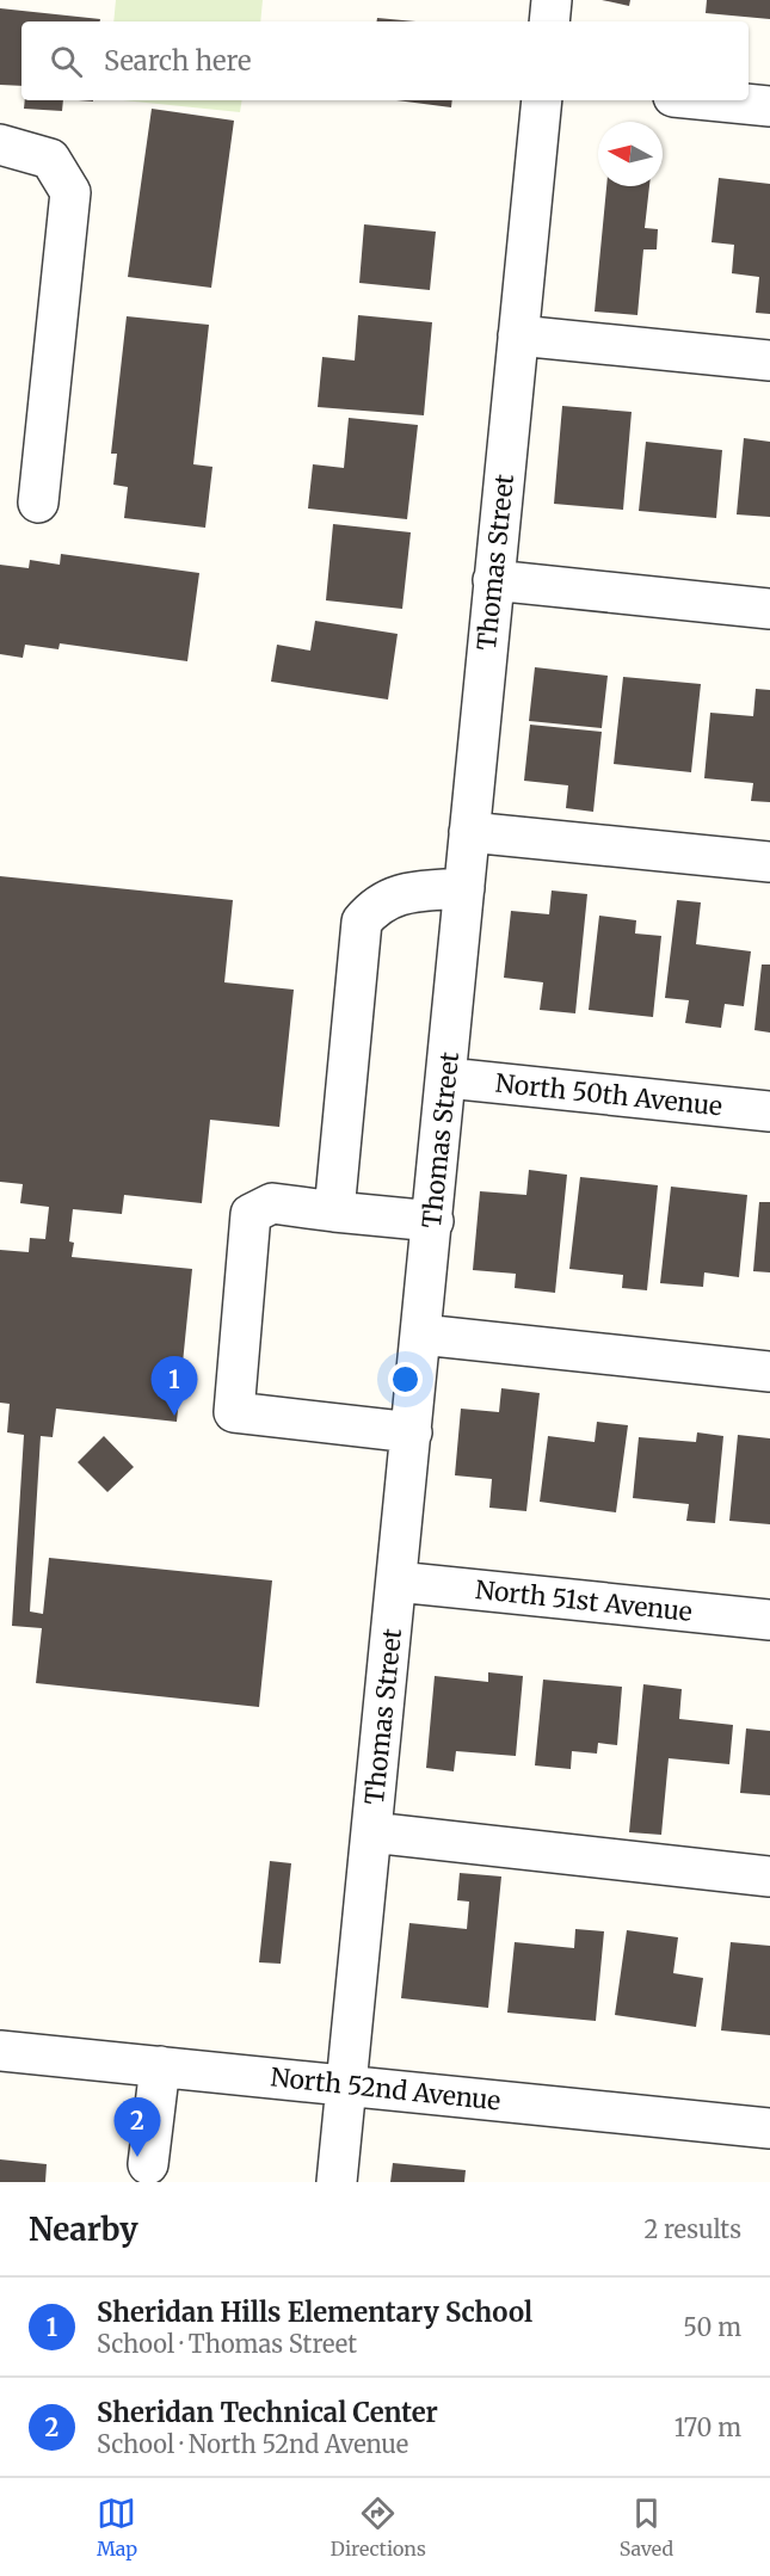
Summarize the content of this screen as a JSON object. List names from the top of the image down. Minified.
{"streets":{"street":["Thomas Street","North 50th Avenue","North 51st Avenue","North 52nd Avenue"]},"crossings":[["Thomas Street","North 50th Avenue"],["Thomas Street","North 51st Avenue"],["Thomas Street","North 52nd Avenue"]],"north":"left","page":{"search":"Search here","pins":["1","2"],"heading":["Nearby","2 results"],"list":[{"mark":"1","name":"Sheridan Hills Elementary School","note":"School · Thomas Street","value":"50 m"},{"mark":"2","name":"Sheridan Technical Center","note":"School · North 52nd Avenue","value":"170 m"}],"nav":["Map","Directions","Saved"]}}
